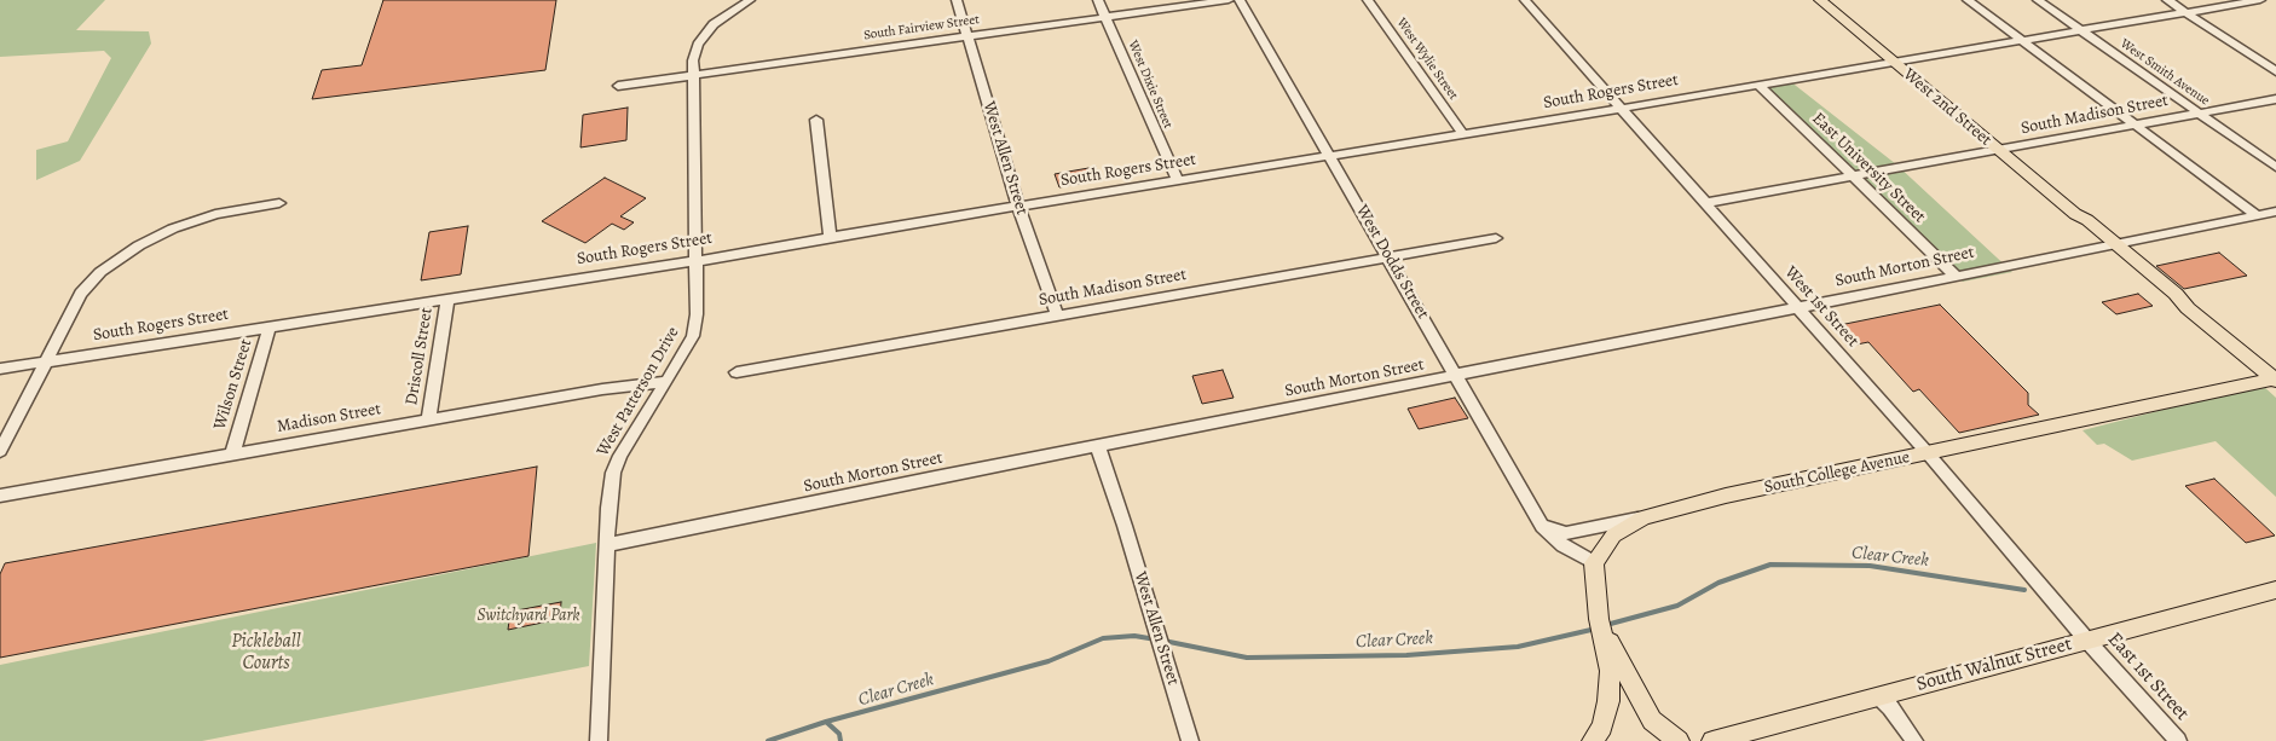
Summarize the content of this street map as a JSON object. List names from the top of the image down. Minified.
{"streets":{"main road":["West 2nd Street","South College Avenue","South Walnut Street"],"street":["South Fairview Street","West Wylie Street","West Smith Avenue","West Dixie Street","South Rogers Street","South Madison Street","West Allen Street","East University Street","West Dodds Street","South Morton Street","West 1st Street","Driscoll Street","Wilson Street","West Patterson Drive","Madison Street","East 1st Street"]},"crossings":[["South Fairview Street","West Dixie Street"],["South Fairview Street","West Allen Street"],["South Fairview Street","West Patterson Drive"],["West Wylie Street","South Rogers Street"],["West Smith Avenue","South Rogers Street"],["West Smith Avenue","South Madison Street"],["West Dixie Street","South Rogers Street"],["South Rogers Street","West 2nd Street"],["South Rogers Street","West Allen Street"],["South Rogers Street","East University Street"],["South Rogers Street","West Dodds Street"],["South Rogers Street","West 1st Street"],["South Rogers Street","Driscoll Street"],["South Rogers Street","Wilson Street"],["South Rogers Street","West Patterson Drive"],["West 2nd Street","South Madison Street"],["West 2nd Street","South Morton Street"],["West 2nd Street","South College Avenue"],["South Madison Street","West Allen Street"],["South Madison Street","East University Street"],["South Madison Street","West Dodds Street"],["South Madison Street","West 1st Street"],["West Allen Street","South Morton Street"],["East University Street","South Morton Street"],["West Dodds Street","South Morton Street"],["West Dodds Street","South College Avenue"],["South Morton Street","West 1st Street"],["South Morton Street","West Patterson Drive"],["West 1st Street","South College Avenue"],["West 1st Street","South Walnut Street"],["West 1st Street","East 1st Street"],["Driscoll Street","Madison Street"],["Wilson Street","Madison Street"],["West Patterson Drive","Madison Street"],["South Walnut Street","East 1st Street"]],"water":["Clear Creek"],"parks":["Switchyard Park","Pickleball Courts"]}
